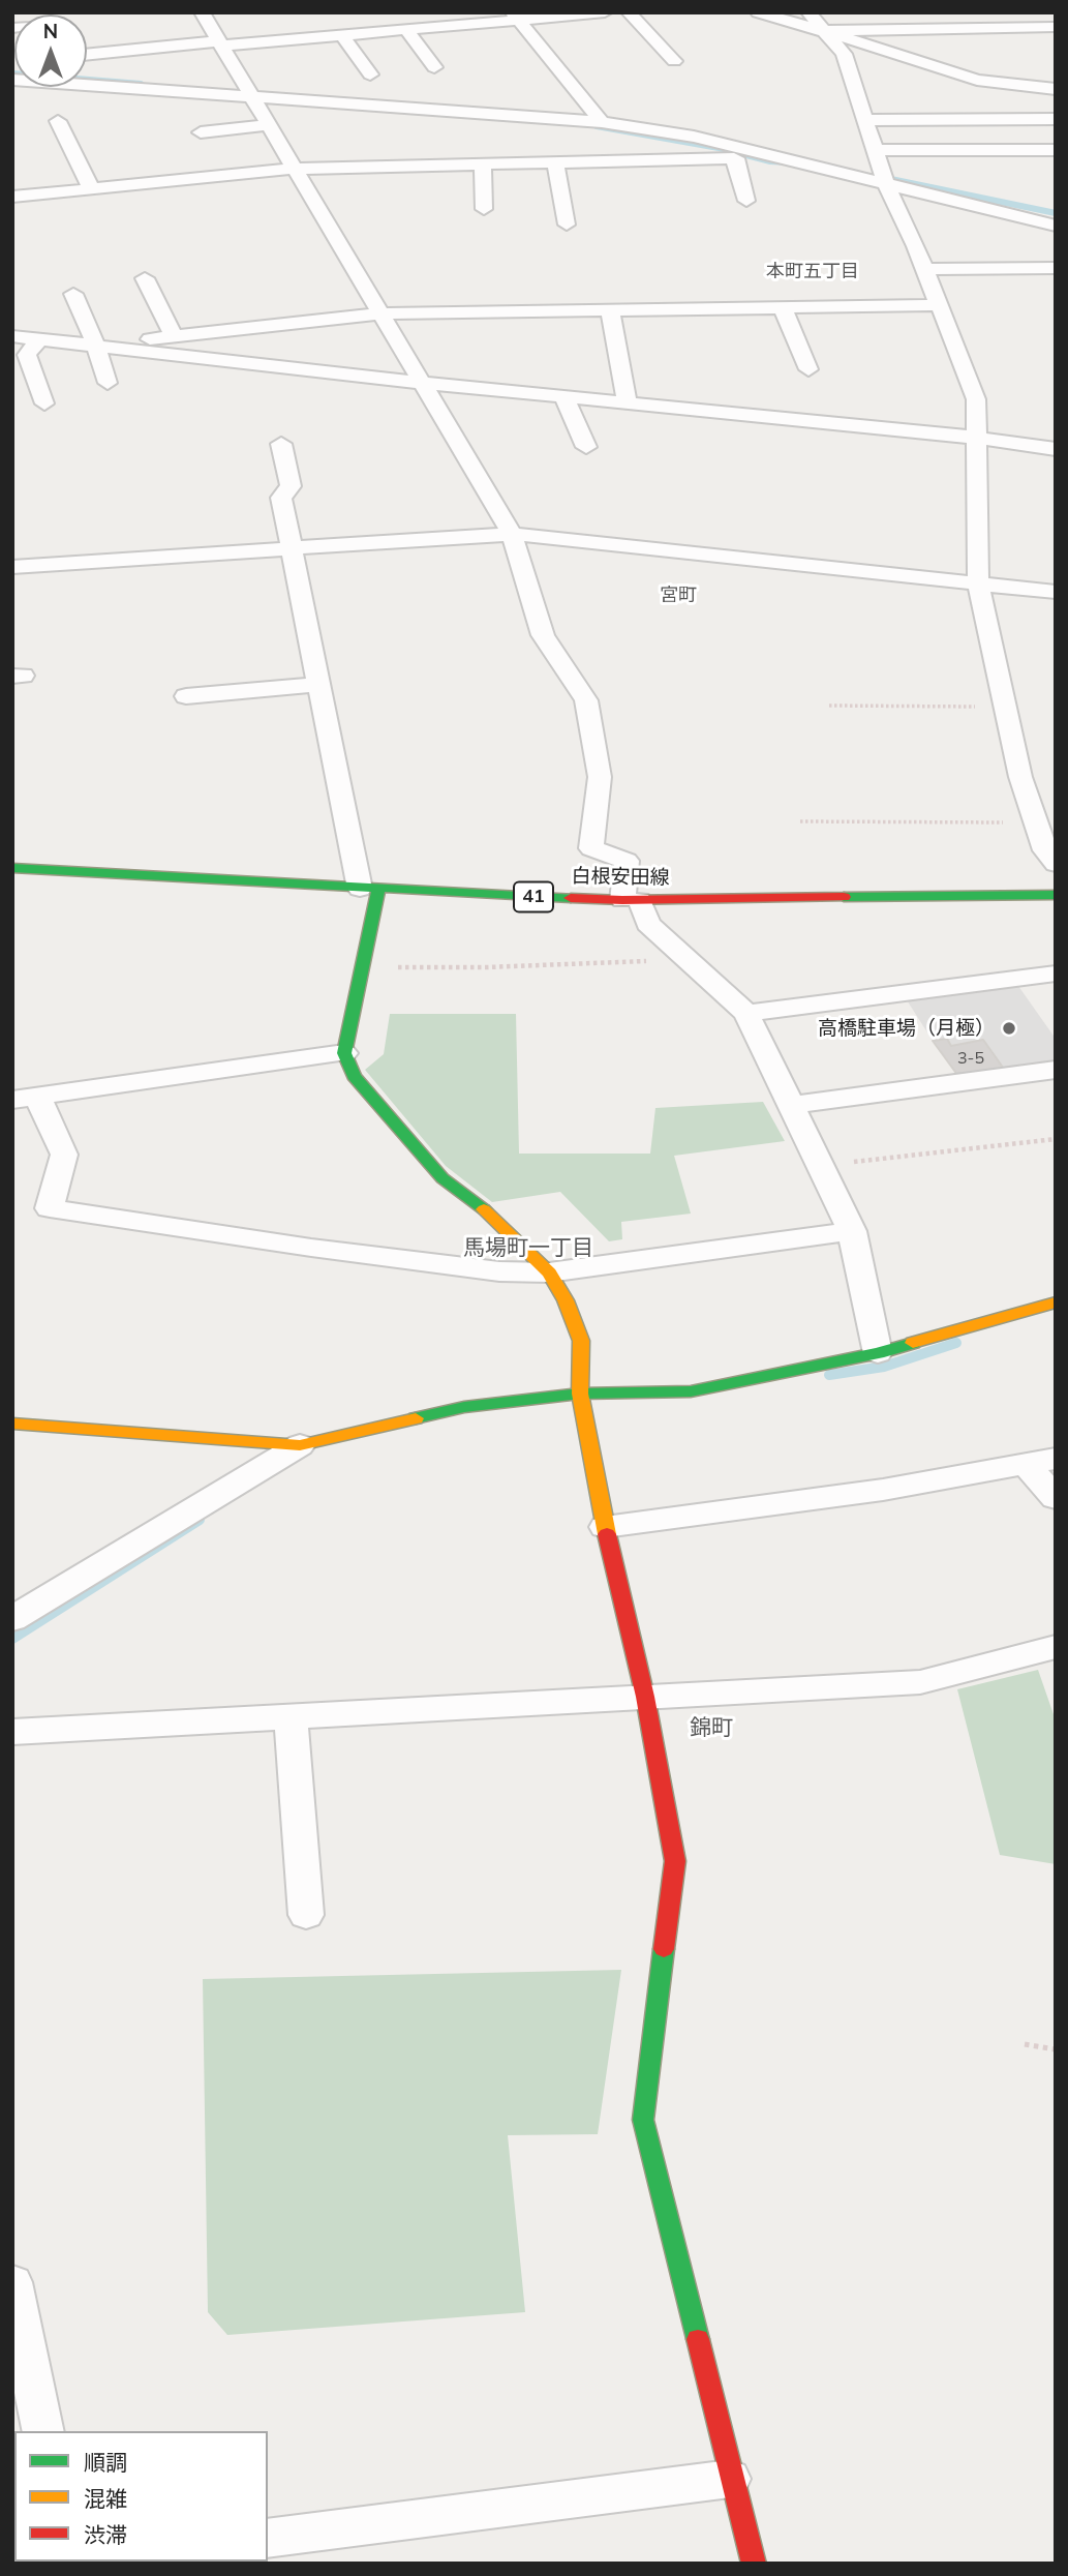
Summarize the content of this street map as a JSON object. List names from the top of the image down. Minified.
{"streets":{"street":["白根安田線","41"]},"districts":["本町五丁目","宮町","馬場町一丁目","錦町"],"places":["高橋駐車場（月極）"],"house_numbers":["3-5"],"legend":["順調","混雑","渋滞"],"north":"top"}
